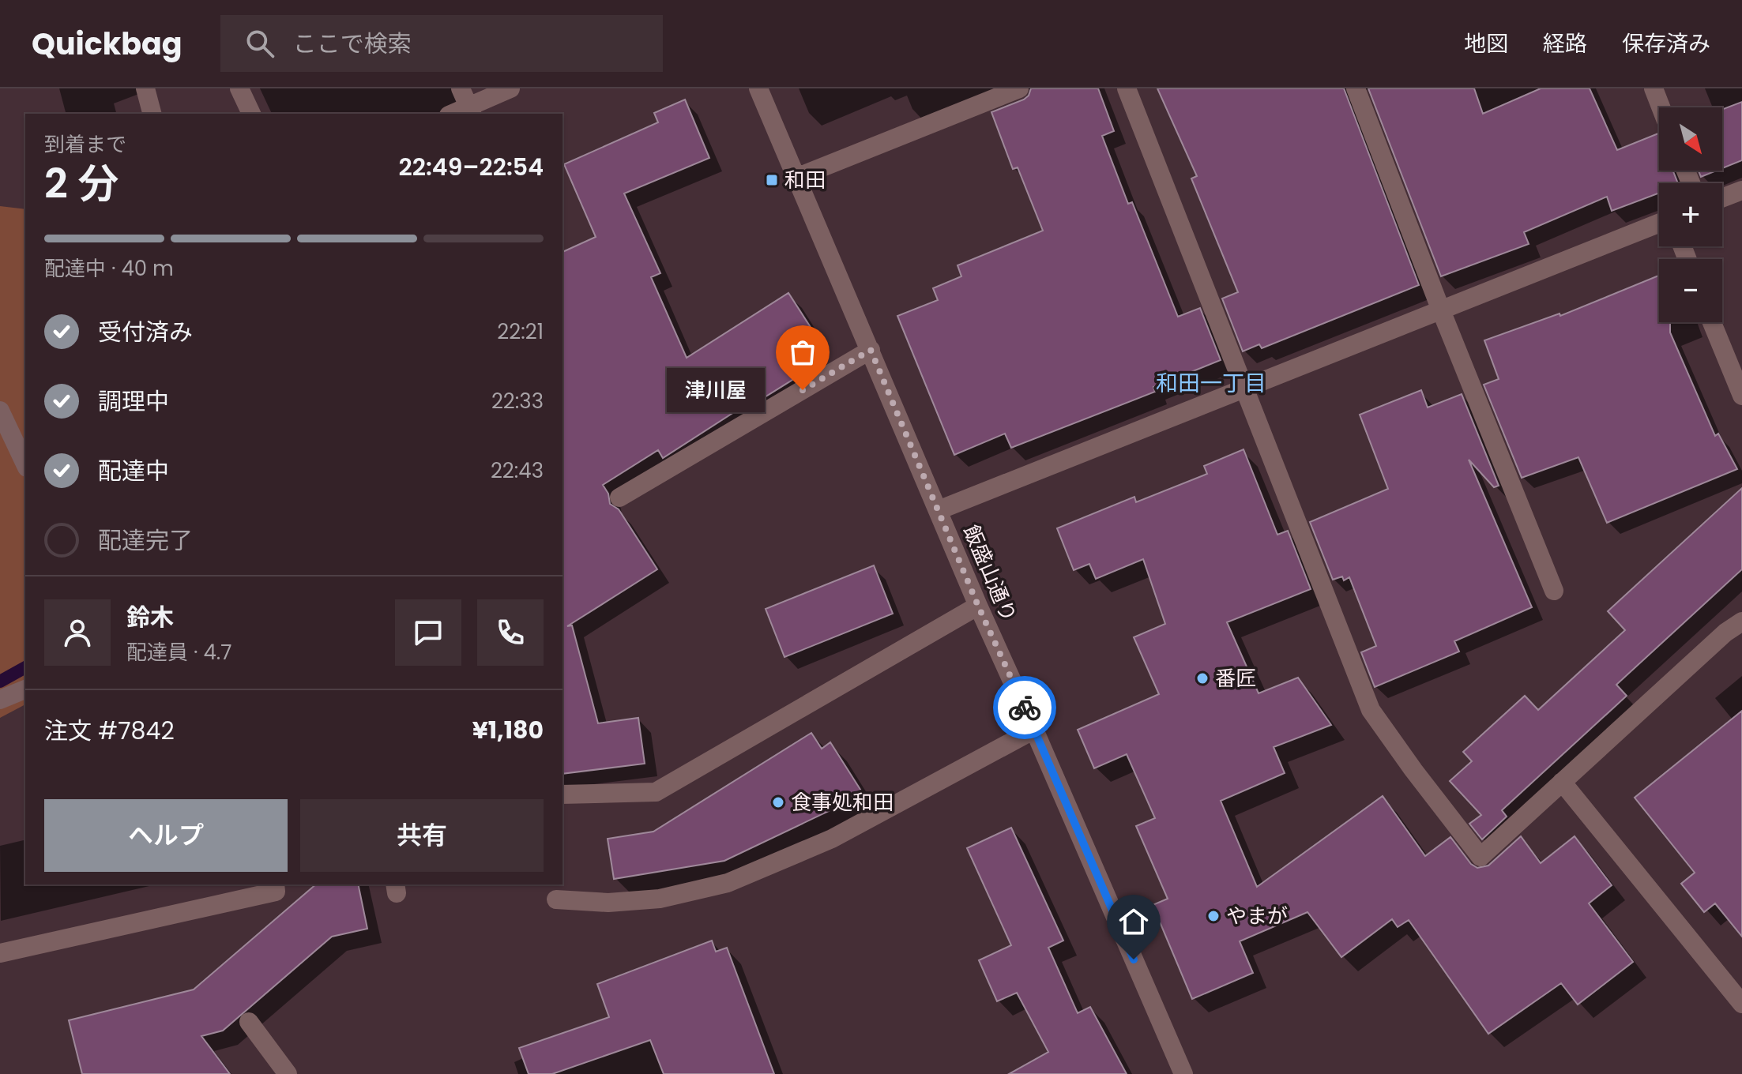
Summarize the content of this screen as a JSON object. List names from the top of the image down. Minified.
{"streets":{"street":["飯盛山通り"]},"districts":["和田一丁目"],"places":{"transit":["和田"],"other":["津川屋","番匠","食事処和田","やまが"]},"north":"bottom right","page":{"header":"Quickbag","search":"ここで検索","nav":["地図","経路","保存済み"],"map_buttons":["+","−"],"heading":["2 分","到着まで","22:49–22:54"],"panel":["鈴木","配達員 · 4.7","注文 #7842","¥1,180"],"bar":"配達中 · 40 m","list":[["受付済み","22:21"],["調理中","22:33"],["配達中","22:43"],"配達完了"],"bubble":"津川屋","buttons":["ヘルプ","共有"]}}
